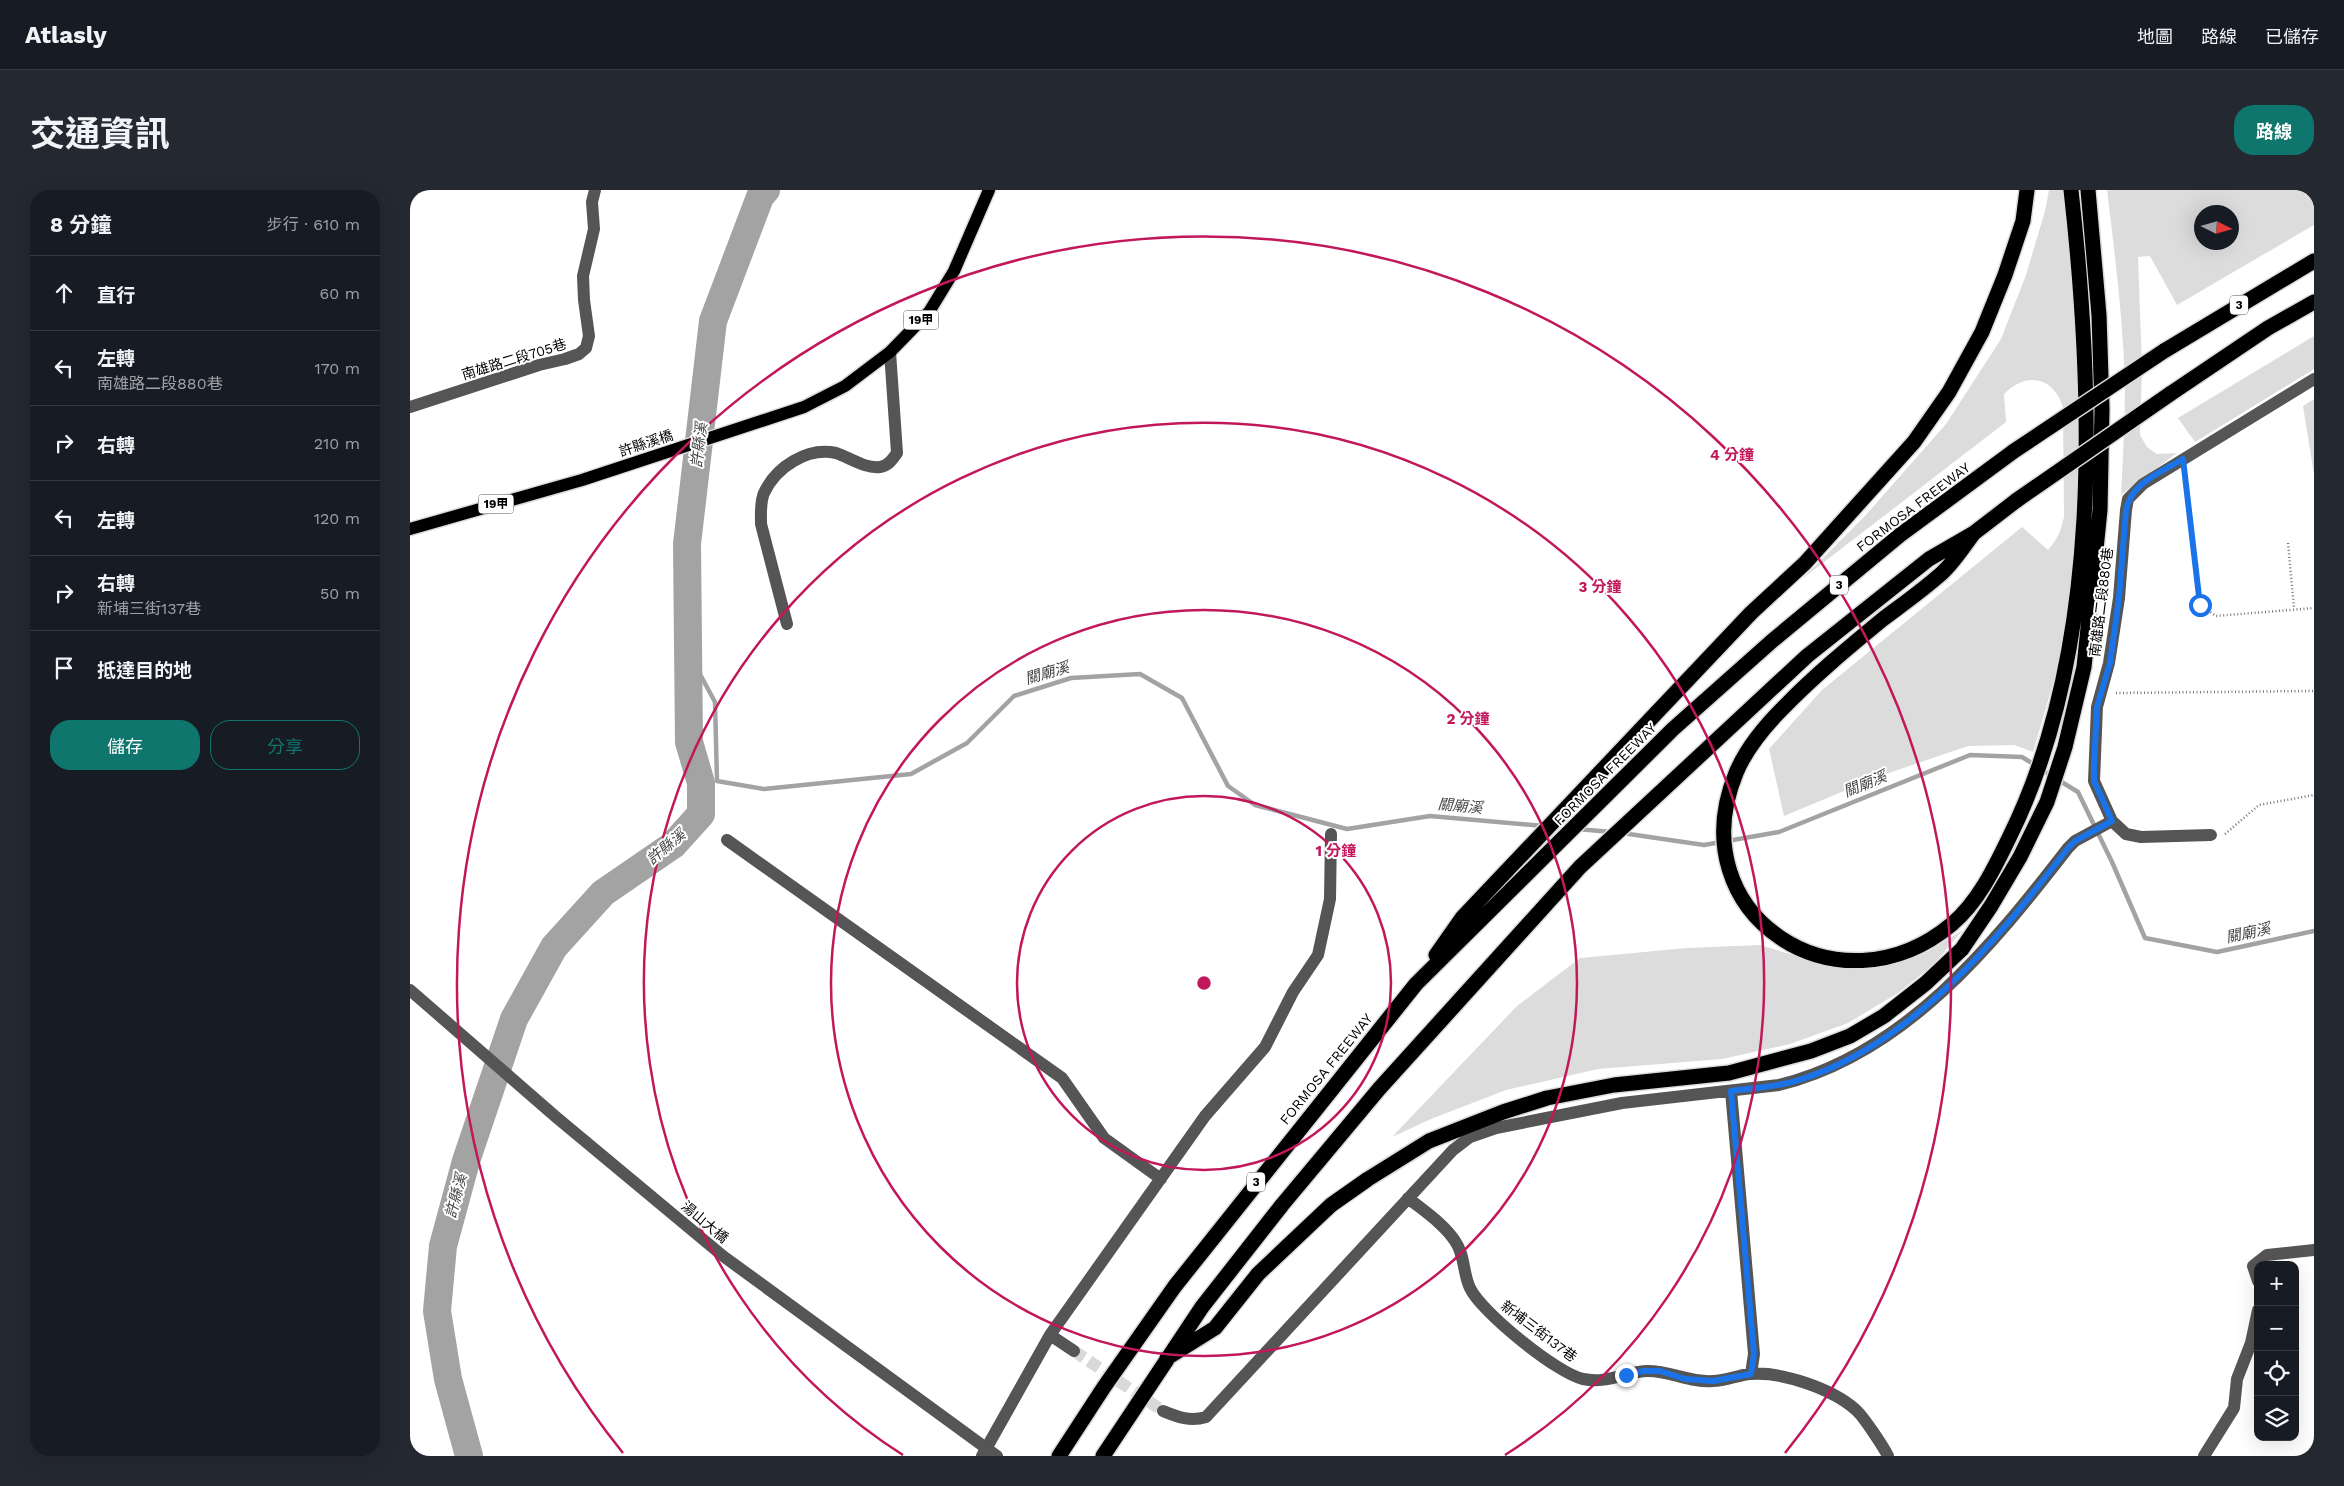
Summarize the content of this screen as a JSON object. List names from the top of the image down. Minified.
{"streets":{"highway":["3","FORMOSA FREEWAY"],"main road":["19甲","許縣溪橋"],"street":["南雄路二段705巷","南雄路二段880巷","湯山大橋","新埔三街137巷"]},"crossings":[["19甲","許縣溪橋"]],"water":["許縣溪","關廟溪"],"north":"right","page":{"header":"Atlasly","nav":["地圖","路線","已儲存"],"title":"交通資訊","buttons":["路線",["儲存","分享"]],"heading":["8 分鐘","步行 · 610 m"],"list":[["直行","60 m"],["左轉","南雄路二段880巷","170 m"],["右轉","210 m"],["左轉","120 m"],["右轉","新埔三街137巷","50 m"],"抵達目的地"],"map_buttons":["+","−"]},"rings":["4 分鐘","3 分鐘","2 分鐘","1 分鐘"]}
